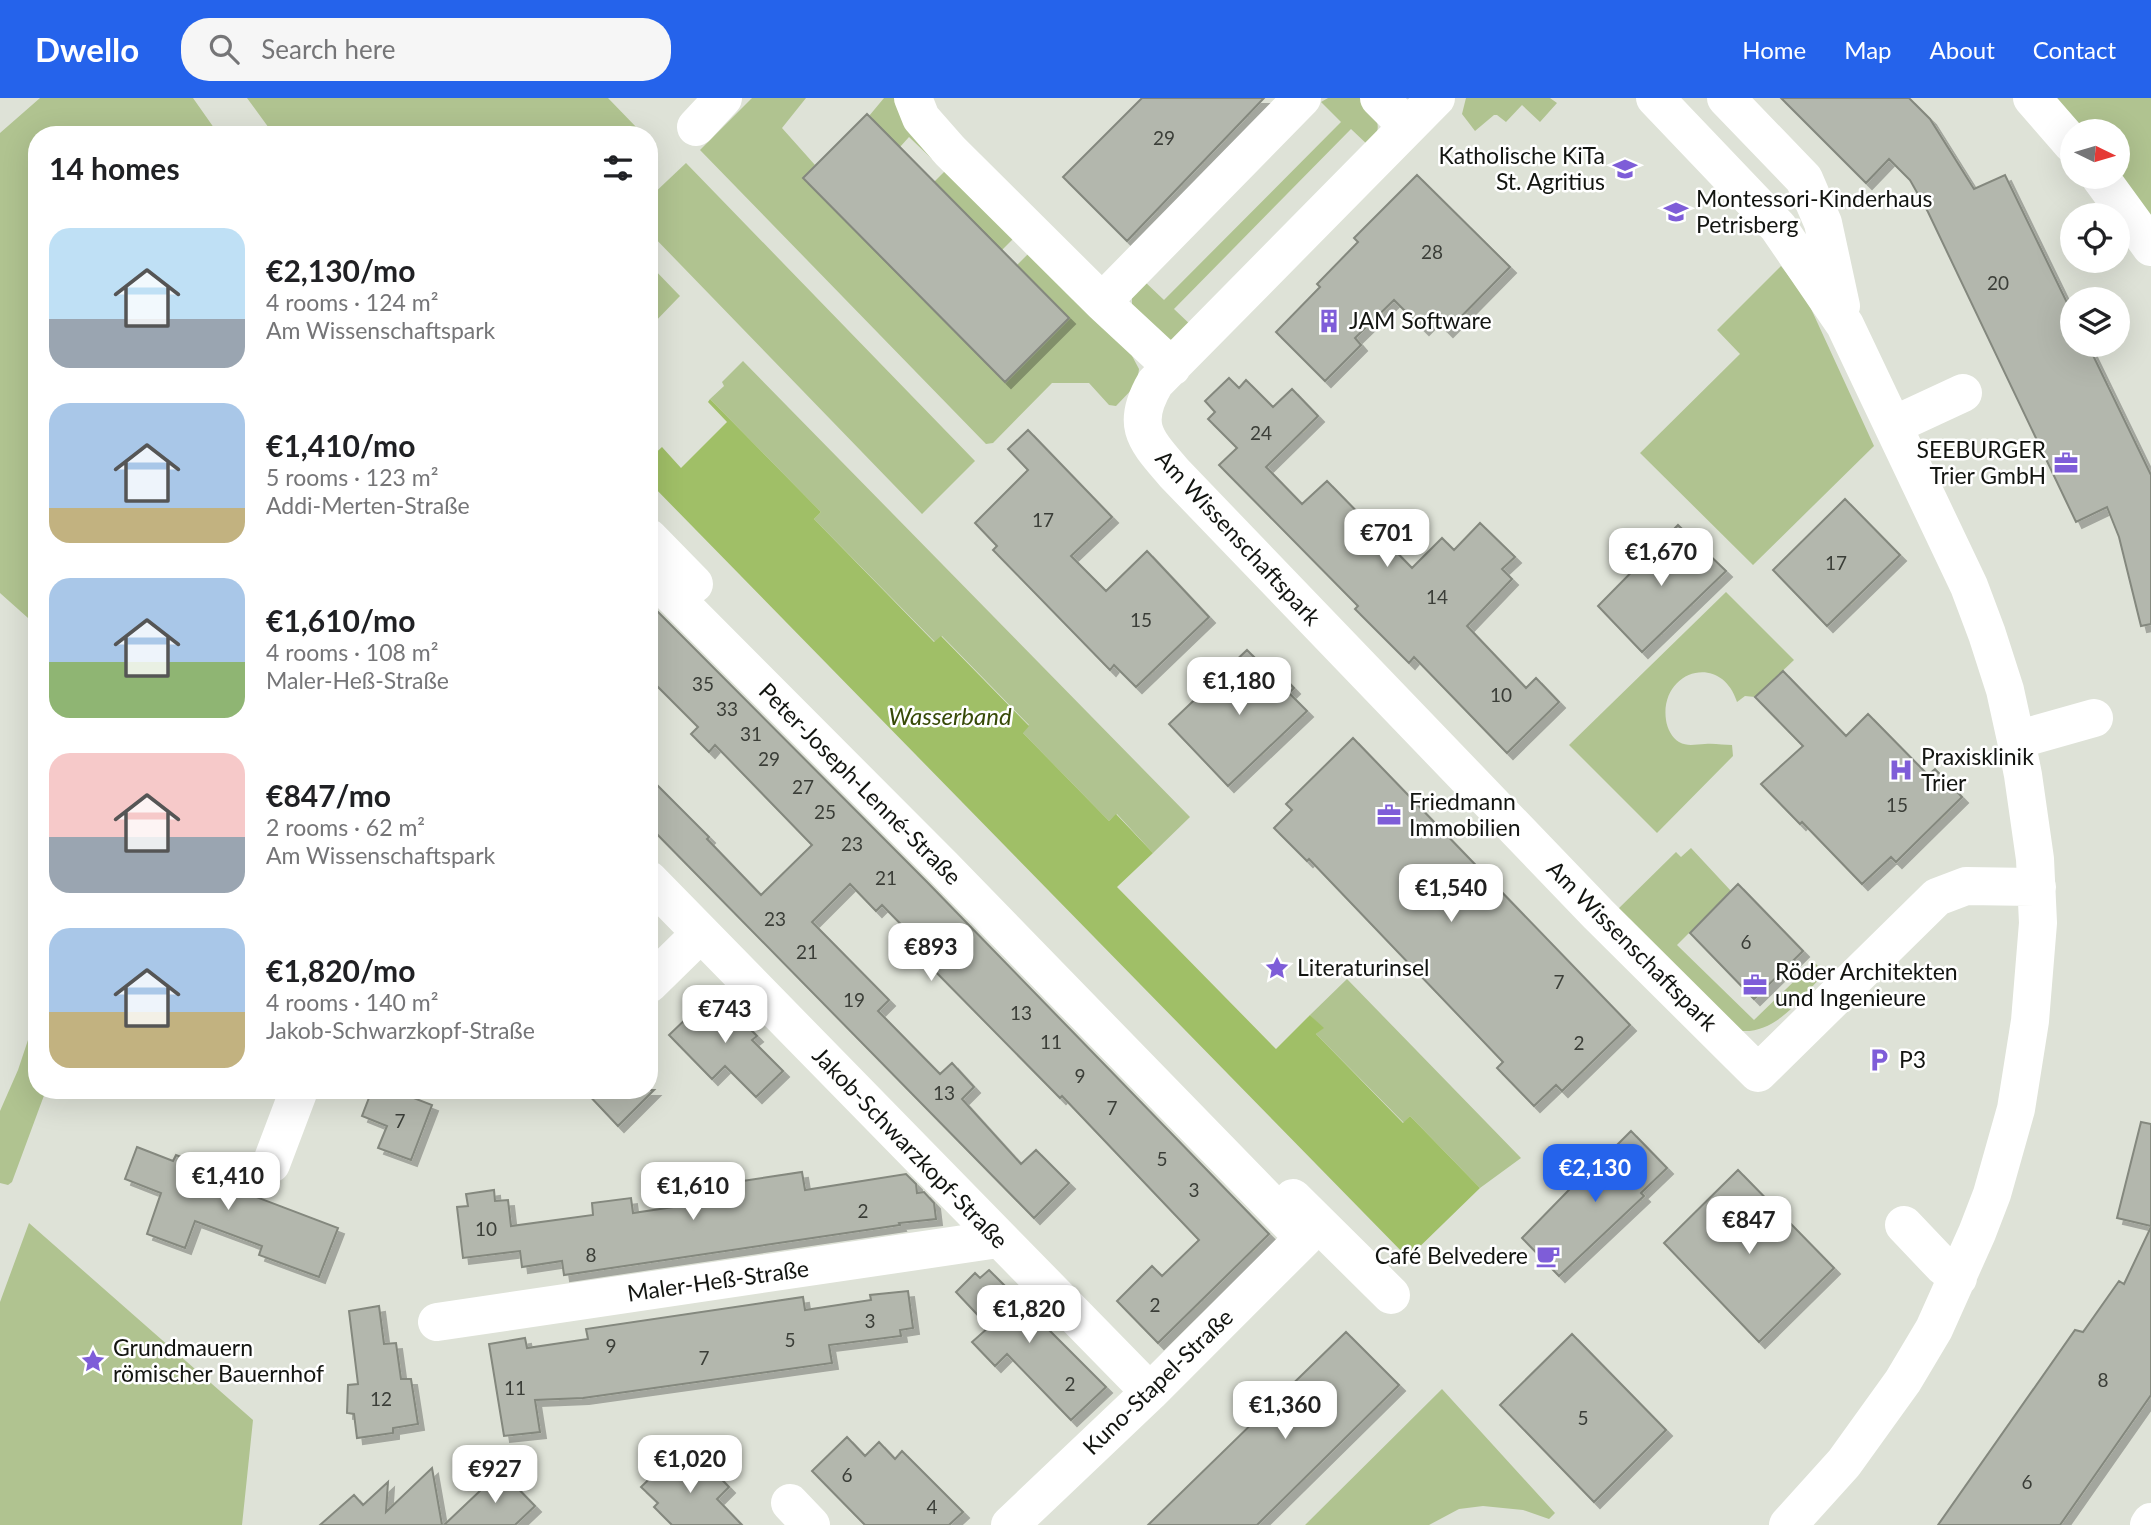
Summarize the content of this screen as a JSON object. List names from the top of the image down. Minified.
{"streets":{"street":["Am Wissenschaftspark","Peter-Joseph-Lenné-Straße","Jakob-Schwarzkopf-Straße","Maler-Heß-Straße","Kuno-Stapel-Straße"]},"crossings":[["Peter-Joseph-Lenné-Straße","Kuno-Stapel-Straße"],["Jakob-Schwarzkopf-Straße","Maler-Heß-Straße"],["Jakob-Schwarzkopf-Straße","Kuno-Stapel-Straße"]],"water":["Wasserband"],"places":{"school or university":["Katholische KiTa St. Agritius","Montessori-Kinderhaus Petrisberg"],"building":["JAM Software"],"office":["SEEBURGER Trier GmbH","Friedmann Immobilien","Röder Architekten und Ingenieure"],"hospital":["Praxisklinik Trier"],"place":["Literaturinsel","Grundmauern römischer Bauernhof"],"parking":["P3"],"cafe":["Café Belvedere"]},"house_numbers":["29","28","20","24","17","17","14","15","35","10","33","31","29","27","15","25","23","21","23","6","21","7","19","13","11","2","9","13","7","7","5","3","2","10","8","2","3","5","9","7","8","2","11","12","5","6","6","4"],"north":"right","page":{"header":"Dwello","search":"Search here","nav":["Home","Map","About","Contact"],"heading":"14 homes","list":[{"name":"€2,130/mo","note":"4 rooms · 124 m² · Am Wissenschaftspark"},{"name":"€1,410/mo","note":"5 rooms · 123 m² · Addi-Merten-Straße"},{"name":"€1,610/mo","note":"4 rooms · 108 m² · Maler-Heß-Straße"},{"name":"€847/mo","note":"2 rooms · 62 m² · Am Wissenschaftspark"},{"name":"€1,820/mo","note":"4 rooms · 140 m² · Jakob-Schwarzkopf-Straße"}],"price":["€701","€1,670","€1,180","€1,540","€893","€743","€2,130","€1,410","€1,610","€847","€1,820","€1,360","€1,020","€927"]}}
